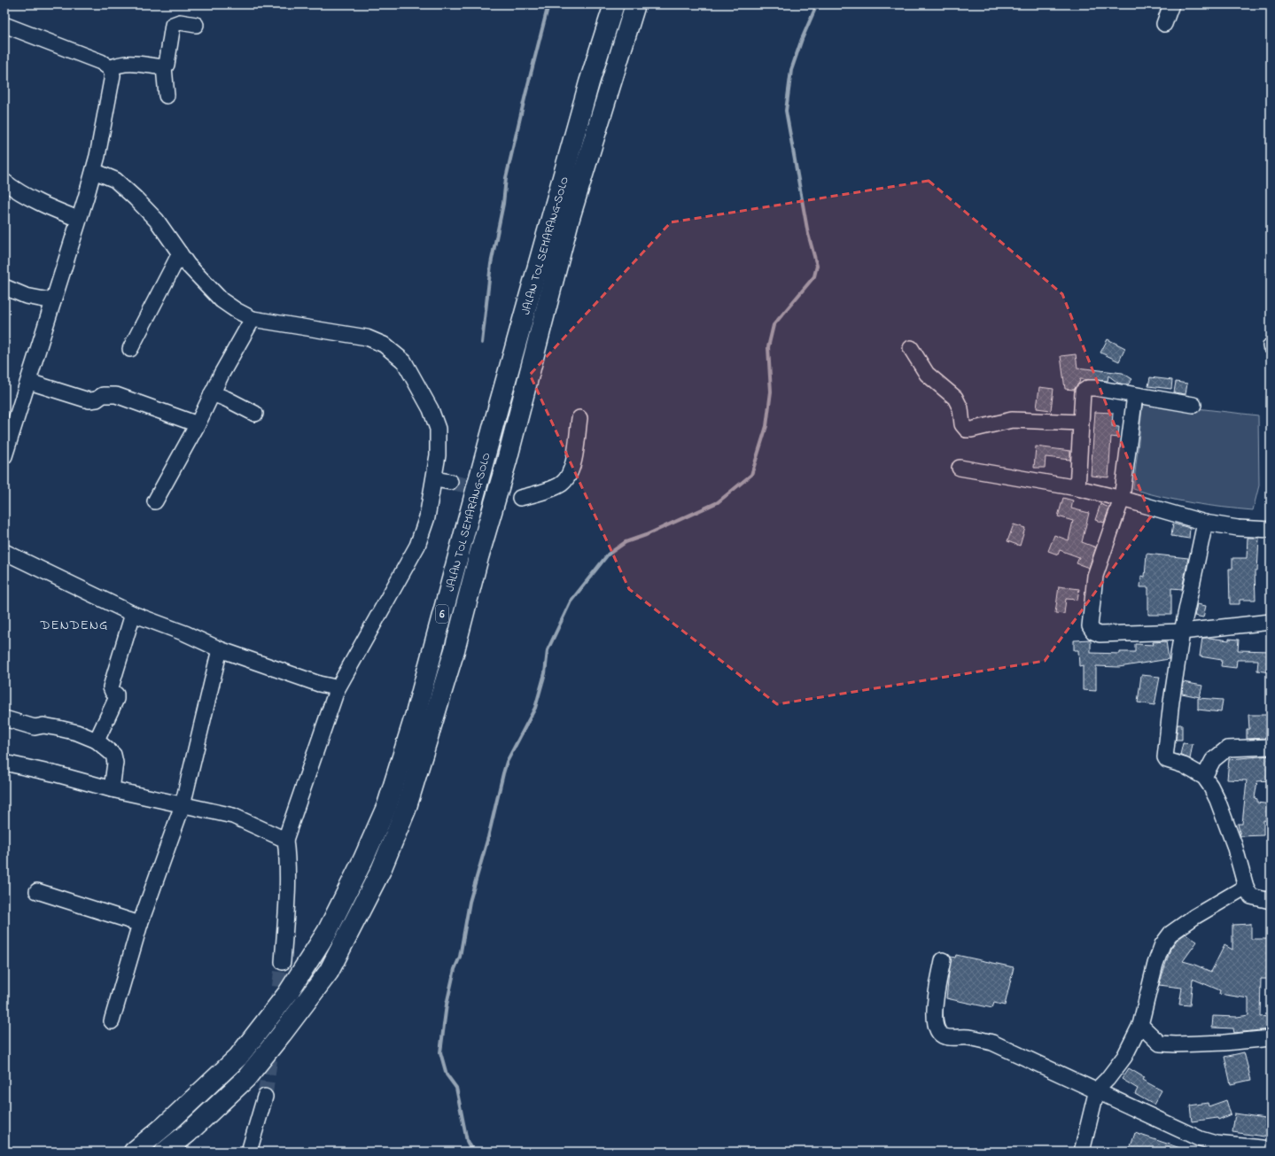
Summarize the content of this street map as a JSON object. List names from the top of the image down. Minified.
{"streets":{"highway":["JALAN TOL SEMARANG–SOLO","6"]},"districts":["DENDENG"]}
